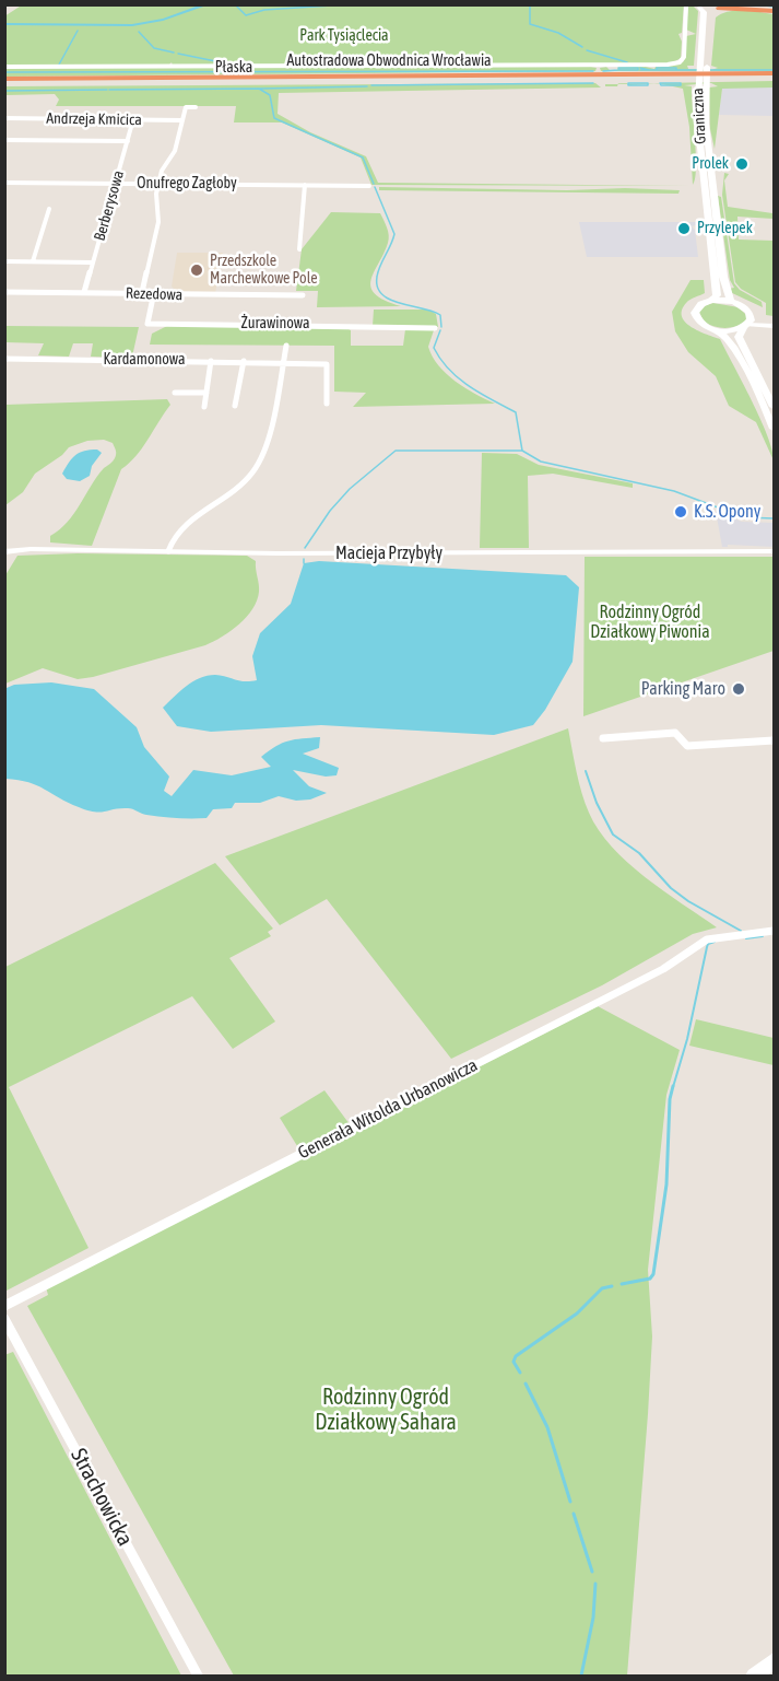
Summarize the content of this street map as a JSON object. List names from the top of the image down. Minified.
{"streets":{"highway":["Autostradowa Obwodnica Wrocławia"],"main road":["Graniczna"],"street":["Płaska","Andrzeja Kmicica","Onufrego Zagłoby","Berberysowa","Rezedowa","Żurawinowa","Kardamonowa","Macieja Przybyły","Generała Witolda Urbanowicza","Strachowicka"]},"crossings":[["Andrzeja Kmicica","Berberysowa"],["Onufrego Zagłoby","Berberysowa"],["Berberysowa","Rezedowa"],["Rezedowa","Żurawinowa"]],"parks":["Park Tysiąclecia","Rodzinny Ogród Działkowy Piwonia","Rodzinny Ogród Działkowy Sahara"],"places":["Prolek","Przylepek","Przedszkole Marchewkowe Pole","K.S. Opony","Parking Maro"]}
